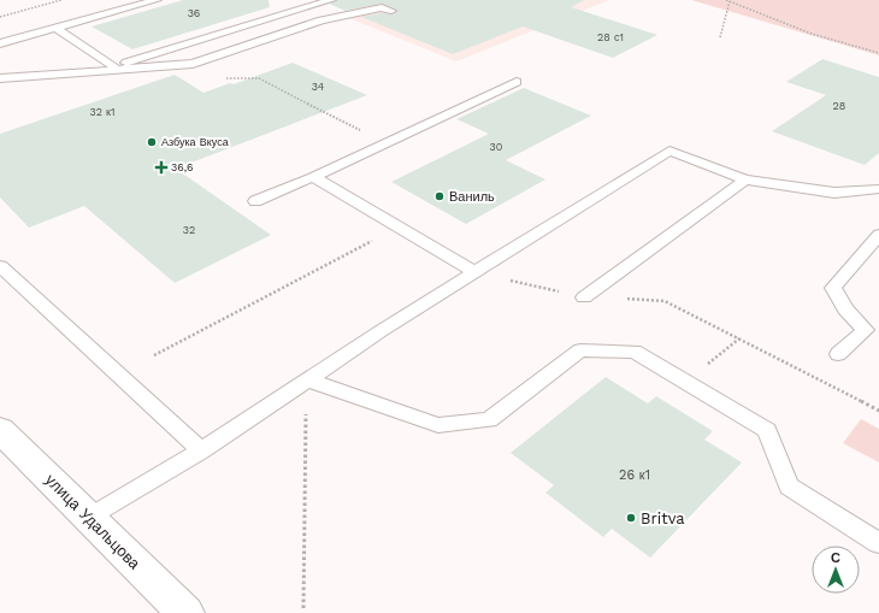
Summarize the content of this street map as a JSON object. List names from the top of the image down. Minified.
{"streets":{"street":["улица Удальцова"]},"places":{"other":["Азбука Вкуса","Ваниль","Britva"],"health":["36,6"]},"house_numbers":["36","28 с1","34","28","32 к1","30","32","26 к1"],"north":"top"}
